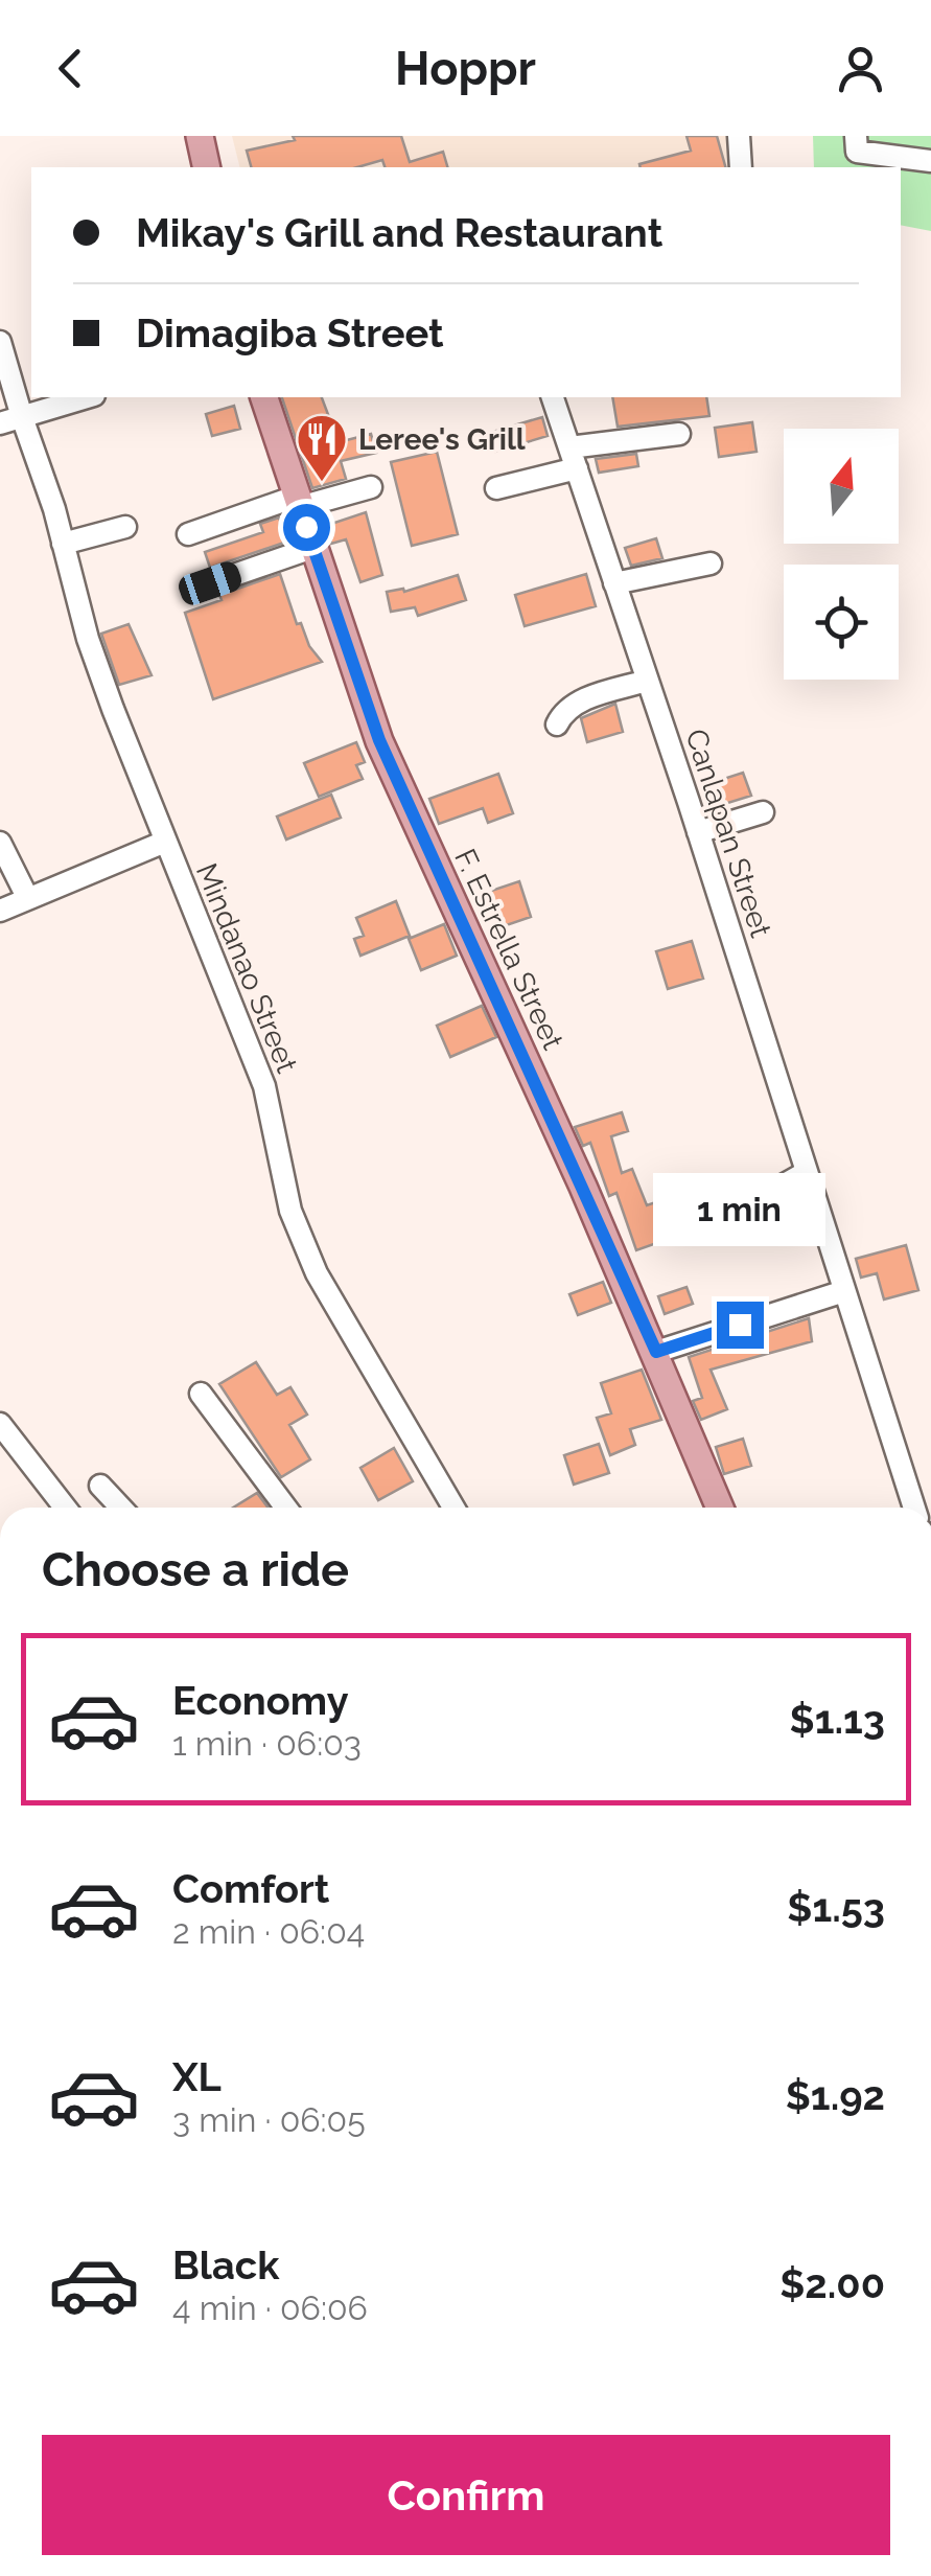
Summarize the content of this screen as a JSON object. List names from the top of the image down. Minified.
{"streets":{"main road":["F. Estrella Street"],"street":["Canlapan Street","Mindanao Street"]},"places":{"restaurant":["Leree's Grill"]},"north":"top","page":{"header":"Hoppr","banner":["Mikay's Grill and Restaurant","Dimagiba Street"],"bubble":"1 min","heading":"Choose a ride","list":[{"name":"Economy","note":"1 min · 06:03","value":"$1.13"},{"name":"Comfort","note":"2 min · 06:04","value":"$1.53"},{"name":"XL","note":"3 min · 06:05","value":"$1.92"},{"name":"Black","note":"4 min · 06:06","value":"$2.00"}],"buttons":"Confirm"}}
